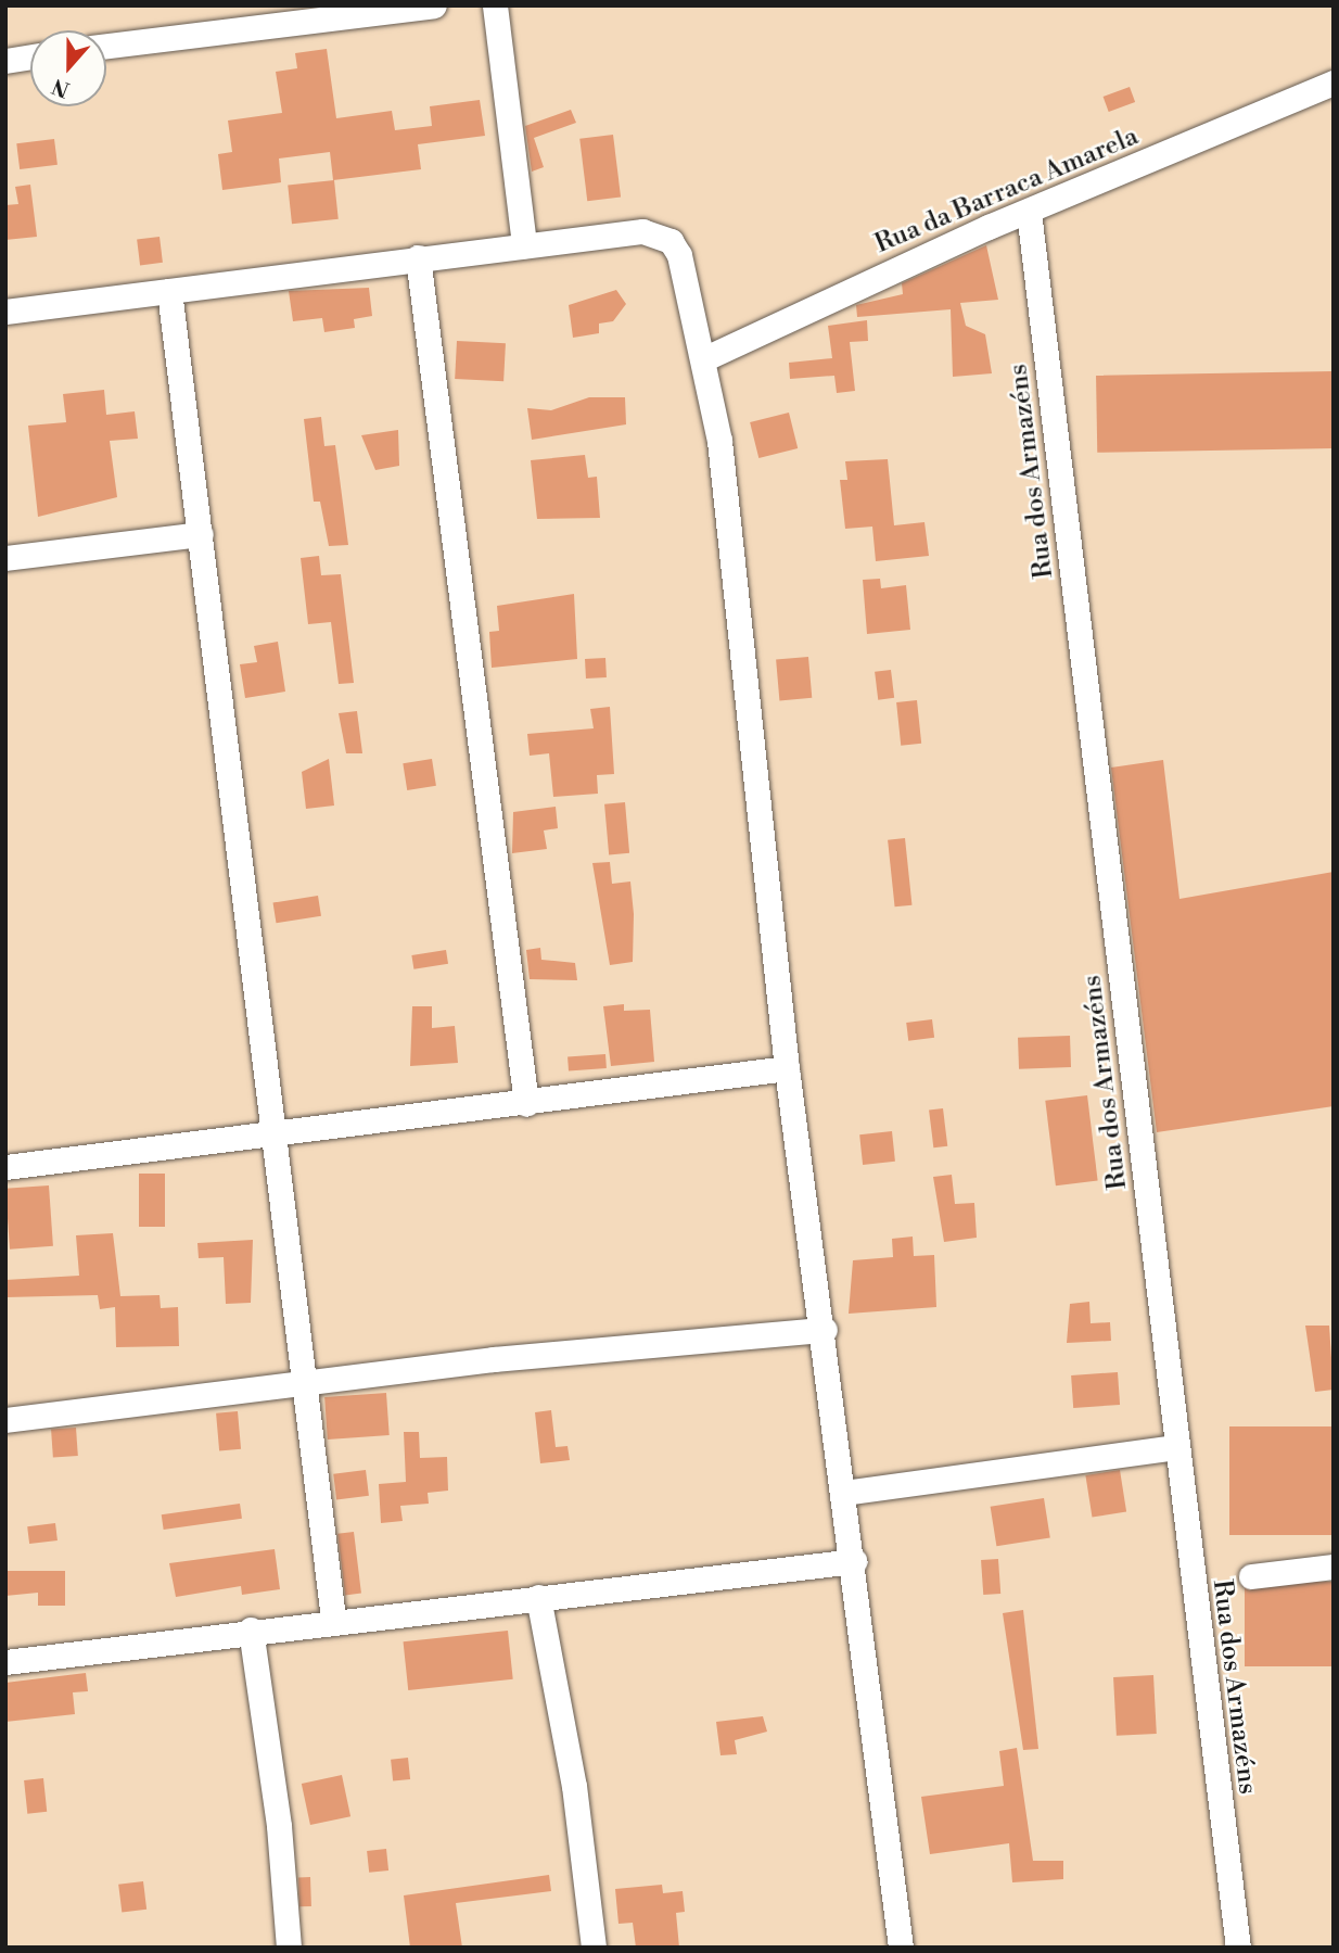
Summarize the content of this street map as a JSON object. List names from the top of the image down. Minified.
{"streets":{"street":["Rua da Barraca Amarela","Rua dos Armazéns"]},"crossings":[["Rua da Barraca Amarela","Rua dos Armazéns"]],"north":"bottom"}
